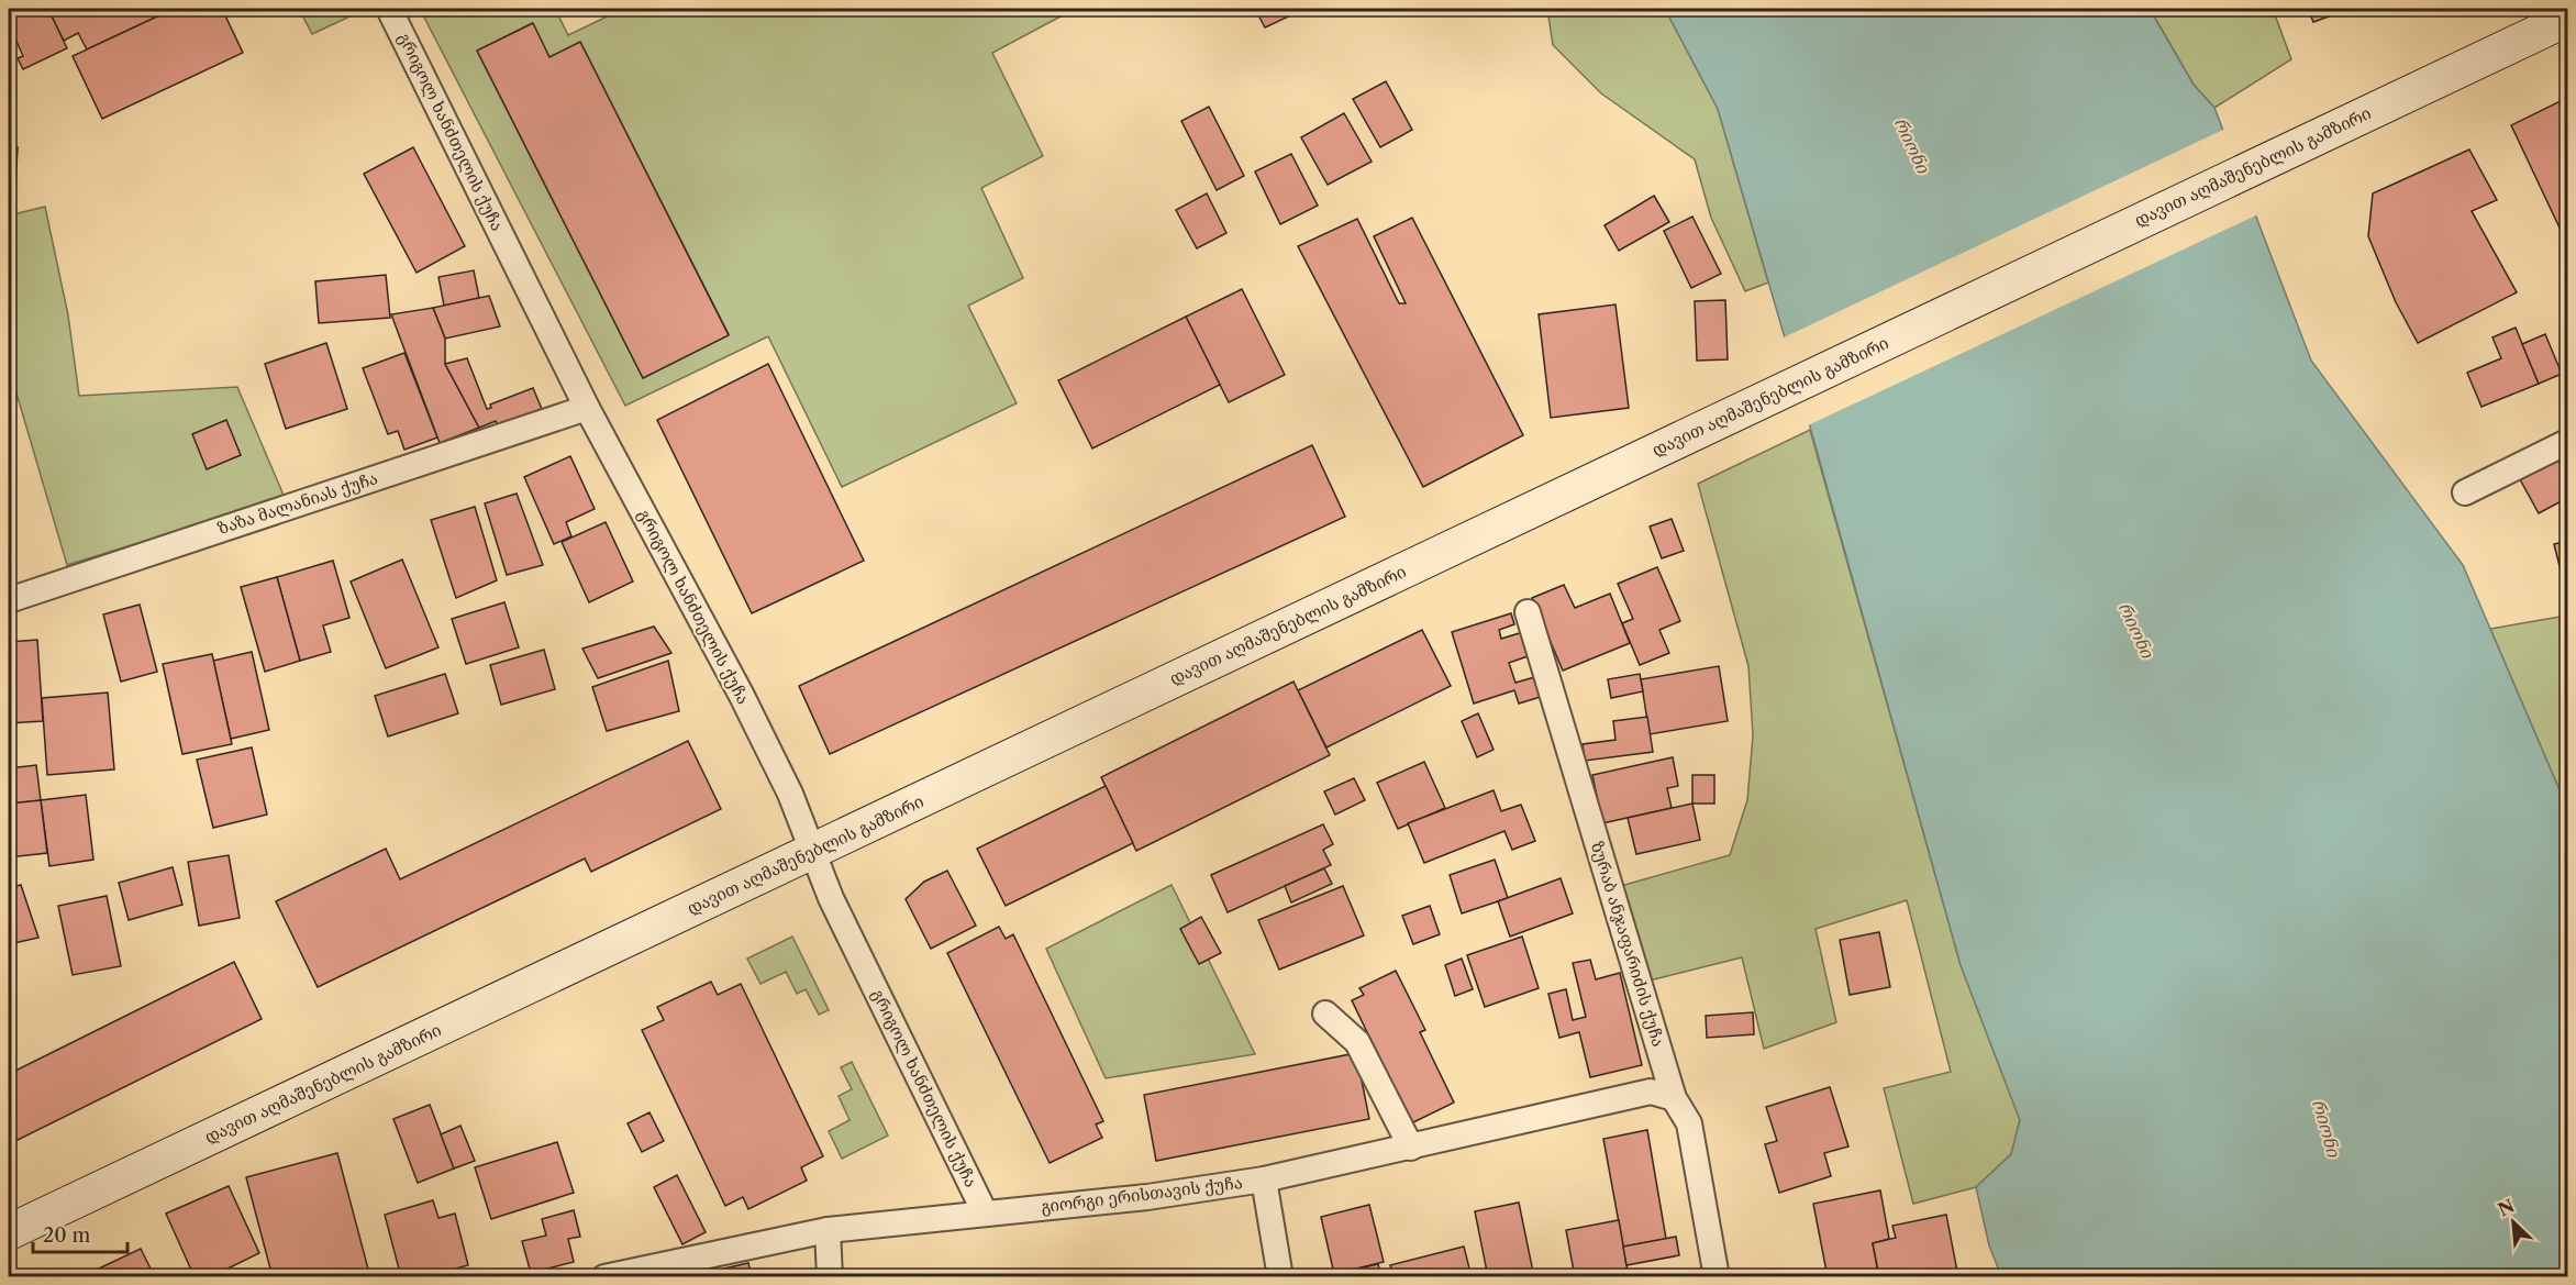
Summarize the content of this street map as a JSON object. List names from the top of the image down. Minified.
{"streets":{"main road":["დავით აღმაშენებლის გამზირი"],"street":["გრიგოლ ხანძთელის ქუჩა","ზაზა მალანიას ქუჩა","ზურაბ ანჯაფარიძის ქუჩა","გიორგი ერისთავის ქუჩა"]},"crossings":[["გრიგოლ ხანძთელის ქუჩა","დავით აღმაშენებლის გამზირი"],["გრიგოლ ხანძთელის ქუჩა","ზაზა მალანიას ქუჩა"],["გრიგოლ ხანძთელის ქუჩა","გიორგი ერისთავის ქუჩა"],["ზურაბ ანჯაფარიძის ქუჩა","გიორგი ერისთავის ქუჩა"]],"water":["რიონი"],"scale_bar":"20 m","north":"top left"}
